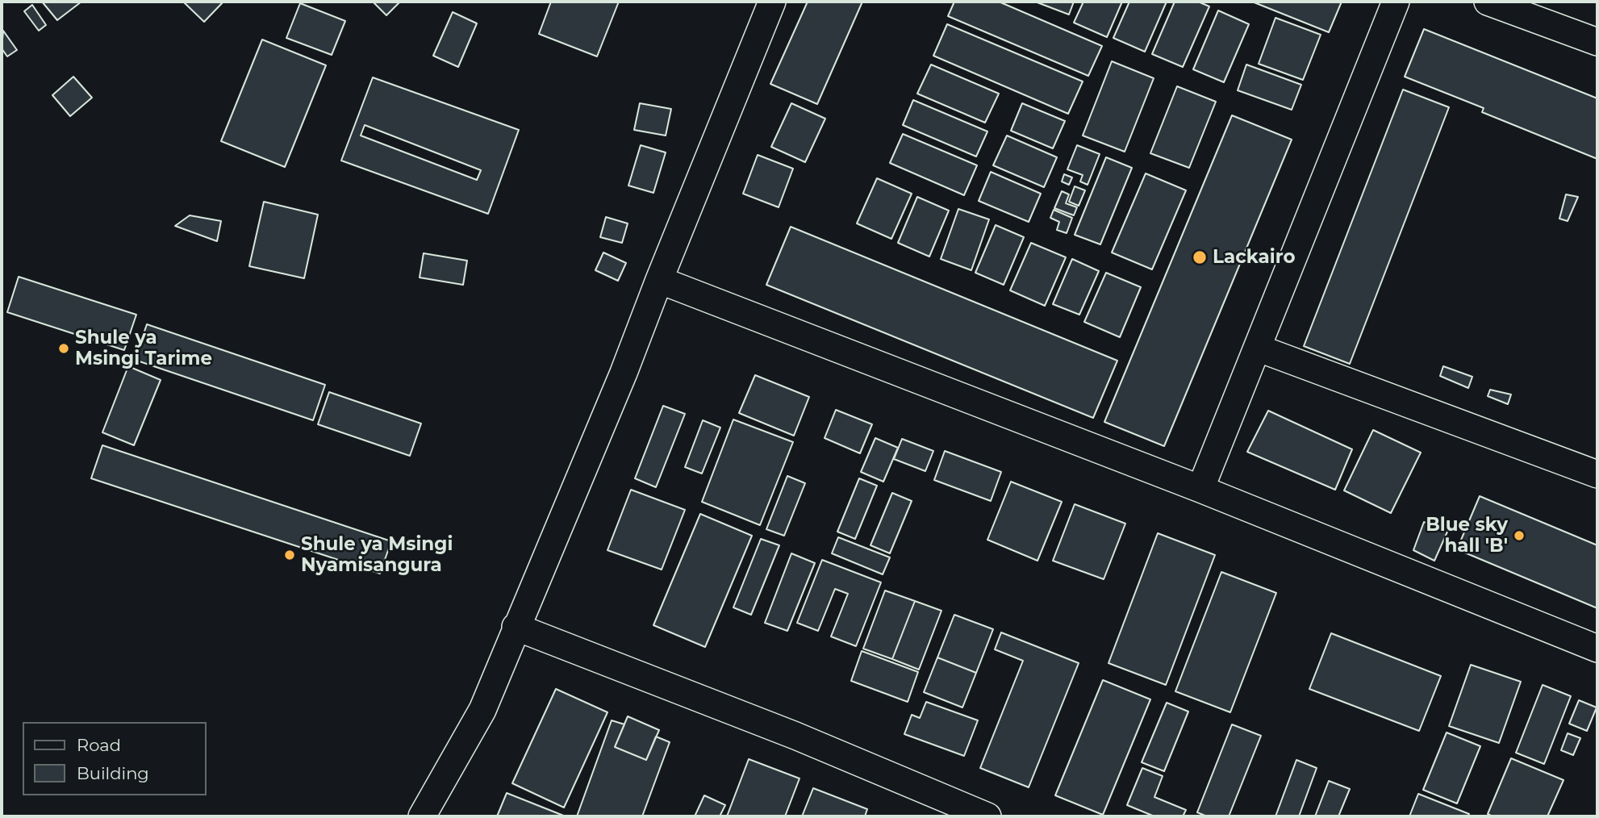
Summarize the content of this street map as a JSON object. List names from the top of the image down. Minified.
{"places":["Lackairo","Shule ya Msingi Tarime","Blue sky hall 'B'","Shule ya Msingi Nyamisangura"],"legend":["Road","Building"]}
